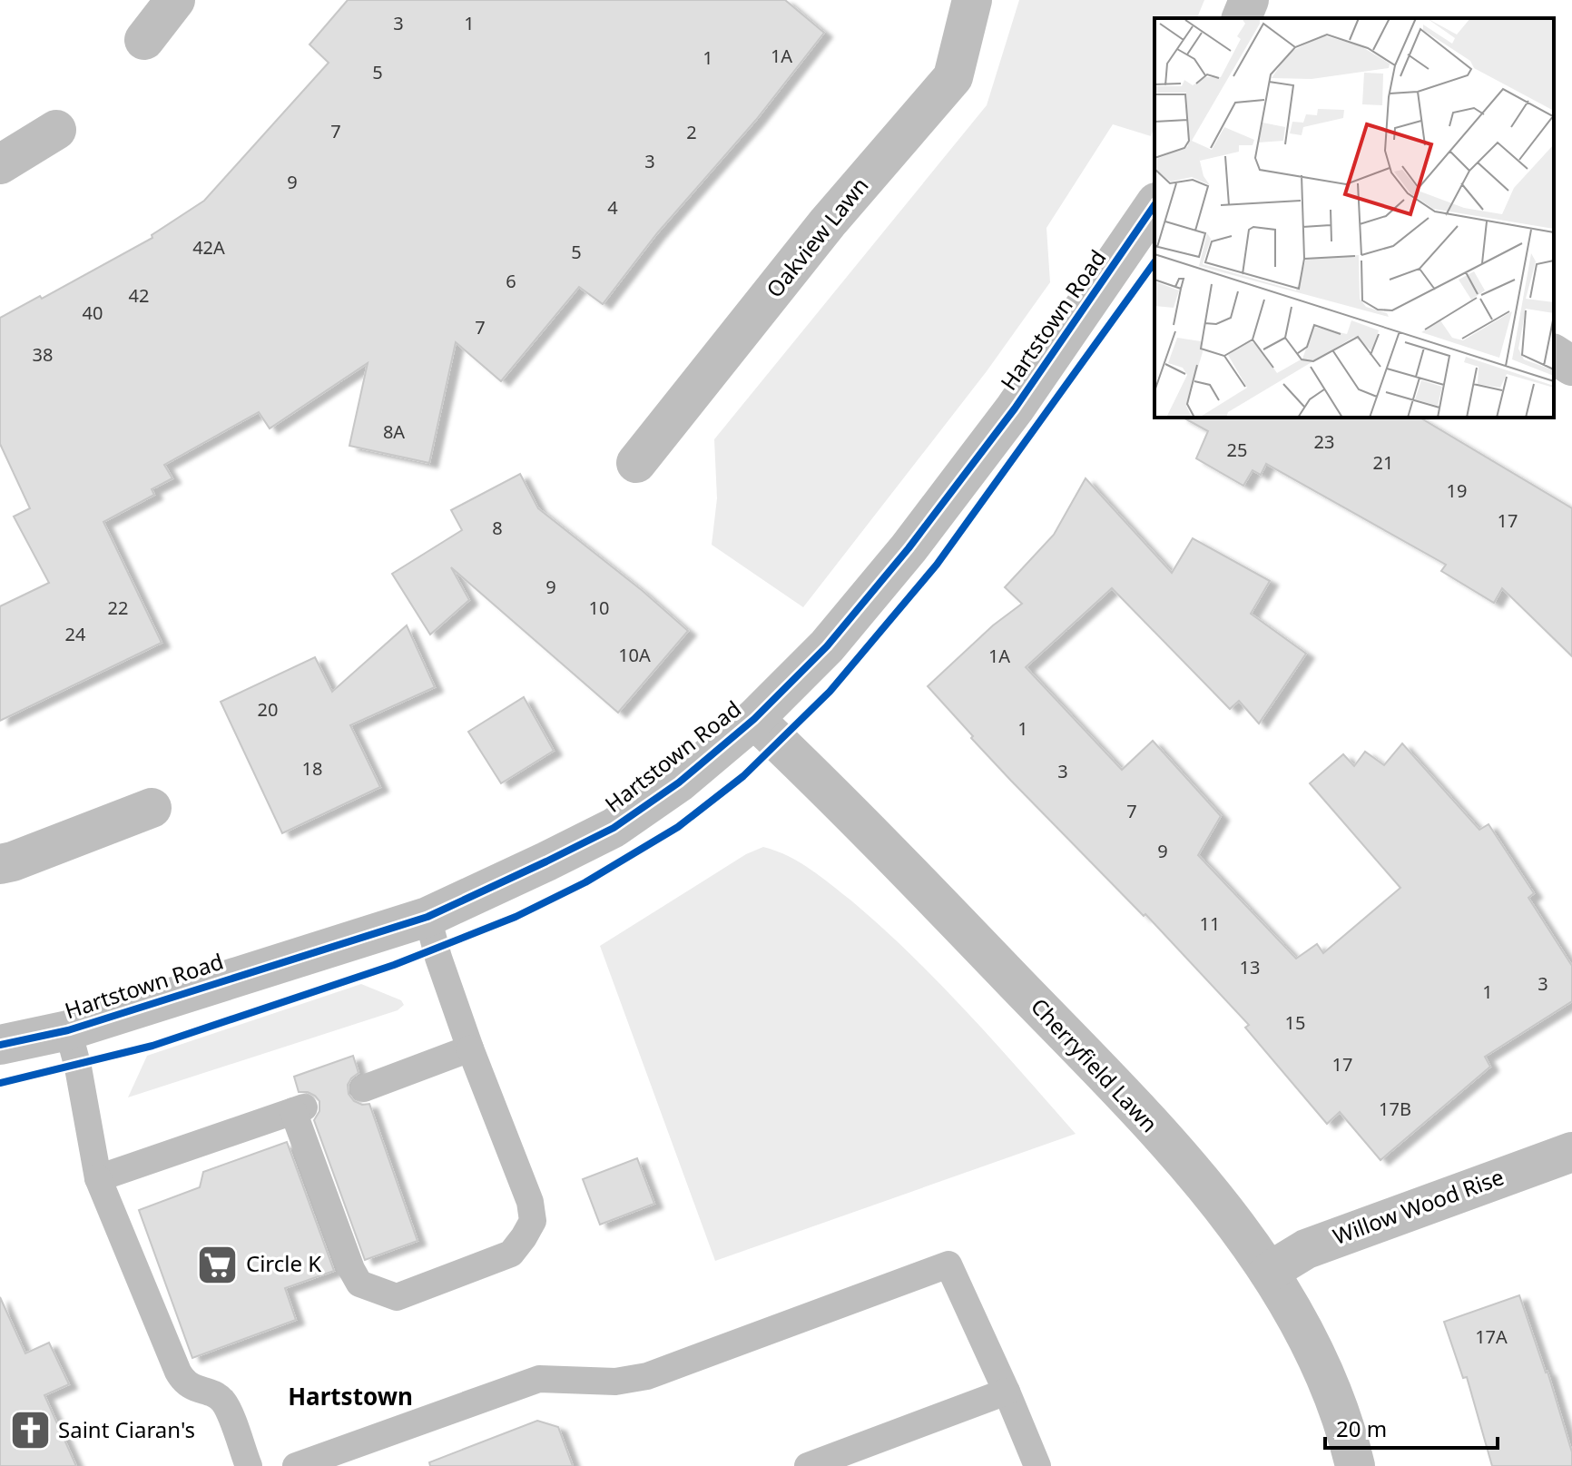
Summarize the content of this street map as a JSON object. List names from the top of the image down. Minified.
{"streets":{"street":["Oakview Lawn","Hartstown Road","Cherryfield Lawn","Willow Wood Rise"]},"crossings":[["Hartstown Road","Cherryfield Lawn"],["Cherryfield Lawn","Willow Wood Rise"]],"districts":["Hartstown"],"places":{"supermarket":["Circle K"],"church":["Saint Ciaran's"]},"house_numbers":["3","1","1A","1","5","7","2","3","9","4","42A","5","6","42","40","7","38","8A","23","25","21","19","17","8","9","22","10","24","10A","1A","20","1","18","3","7","9","11","13","3","1","15","17","17B","17A"],"scale_bar":"20 m"}
